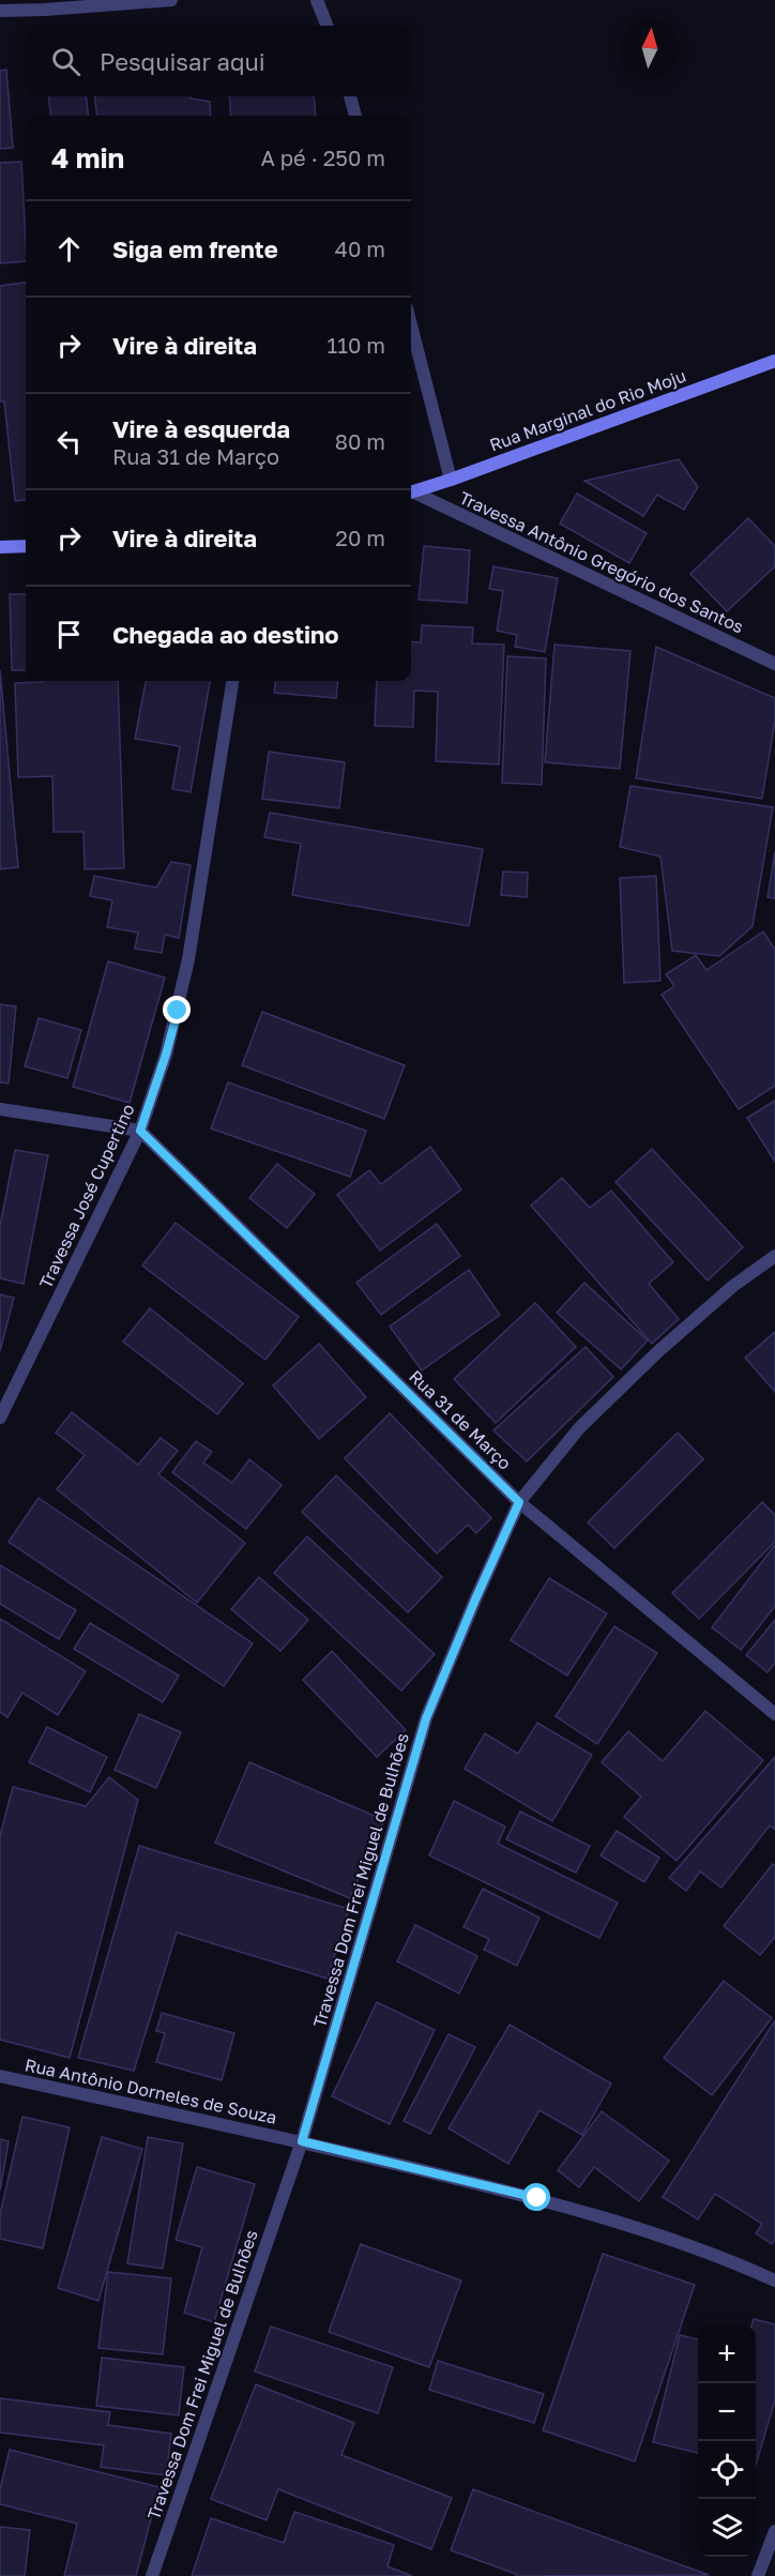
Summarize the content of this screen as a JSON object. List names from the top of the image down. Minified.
{"streets":{"main road":["Rua Marginal do Rio Moju"],"street":["Travessa Antônio Gregório dos Santos","Travessa José Cupertino","Rua 31 de Março","Travessa Dom Frei Miguel de Bulhões","Rua Antônio Dorneles de Souza"]},"crossings":[["Travessa José Cupertino","Rua 31 de Março"],["Rua 31 de Março","Travessa Dom Frei Miguel de Bulhões"],["Travessa Dom Frei Miguel de Bulhões","Rua Antônio Dorneles de Souza"]],"north":"top","page":{"search":"Pesquisar aqui","heading":["4 min","A pé · 250 m"],"list":[["Siga em frente","40 m"],["Vire à direita","110 m"],["Vire à esquerda","Rua 31 de Março","80 m"],["Vire à direita","20 m"],"Chegada ao destino"],"map_buttons":["+","−"]}}
